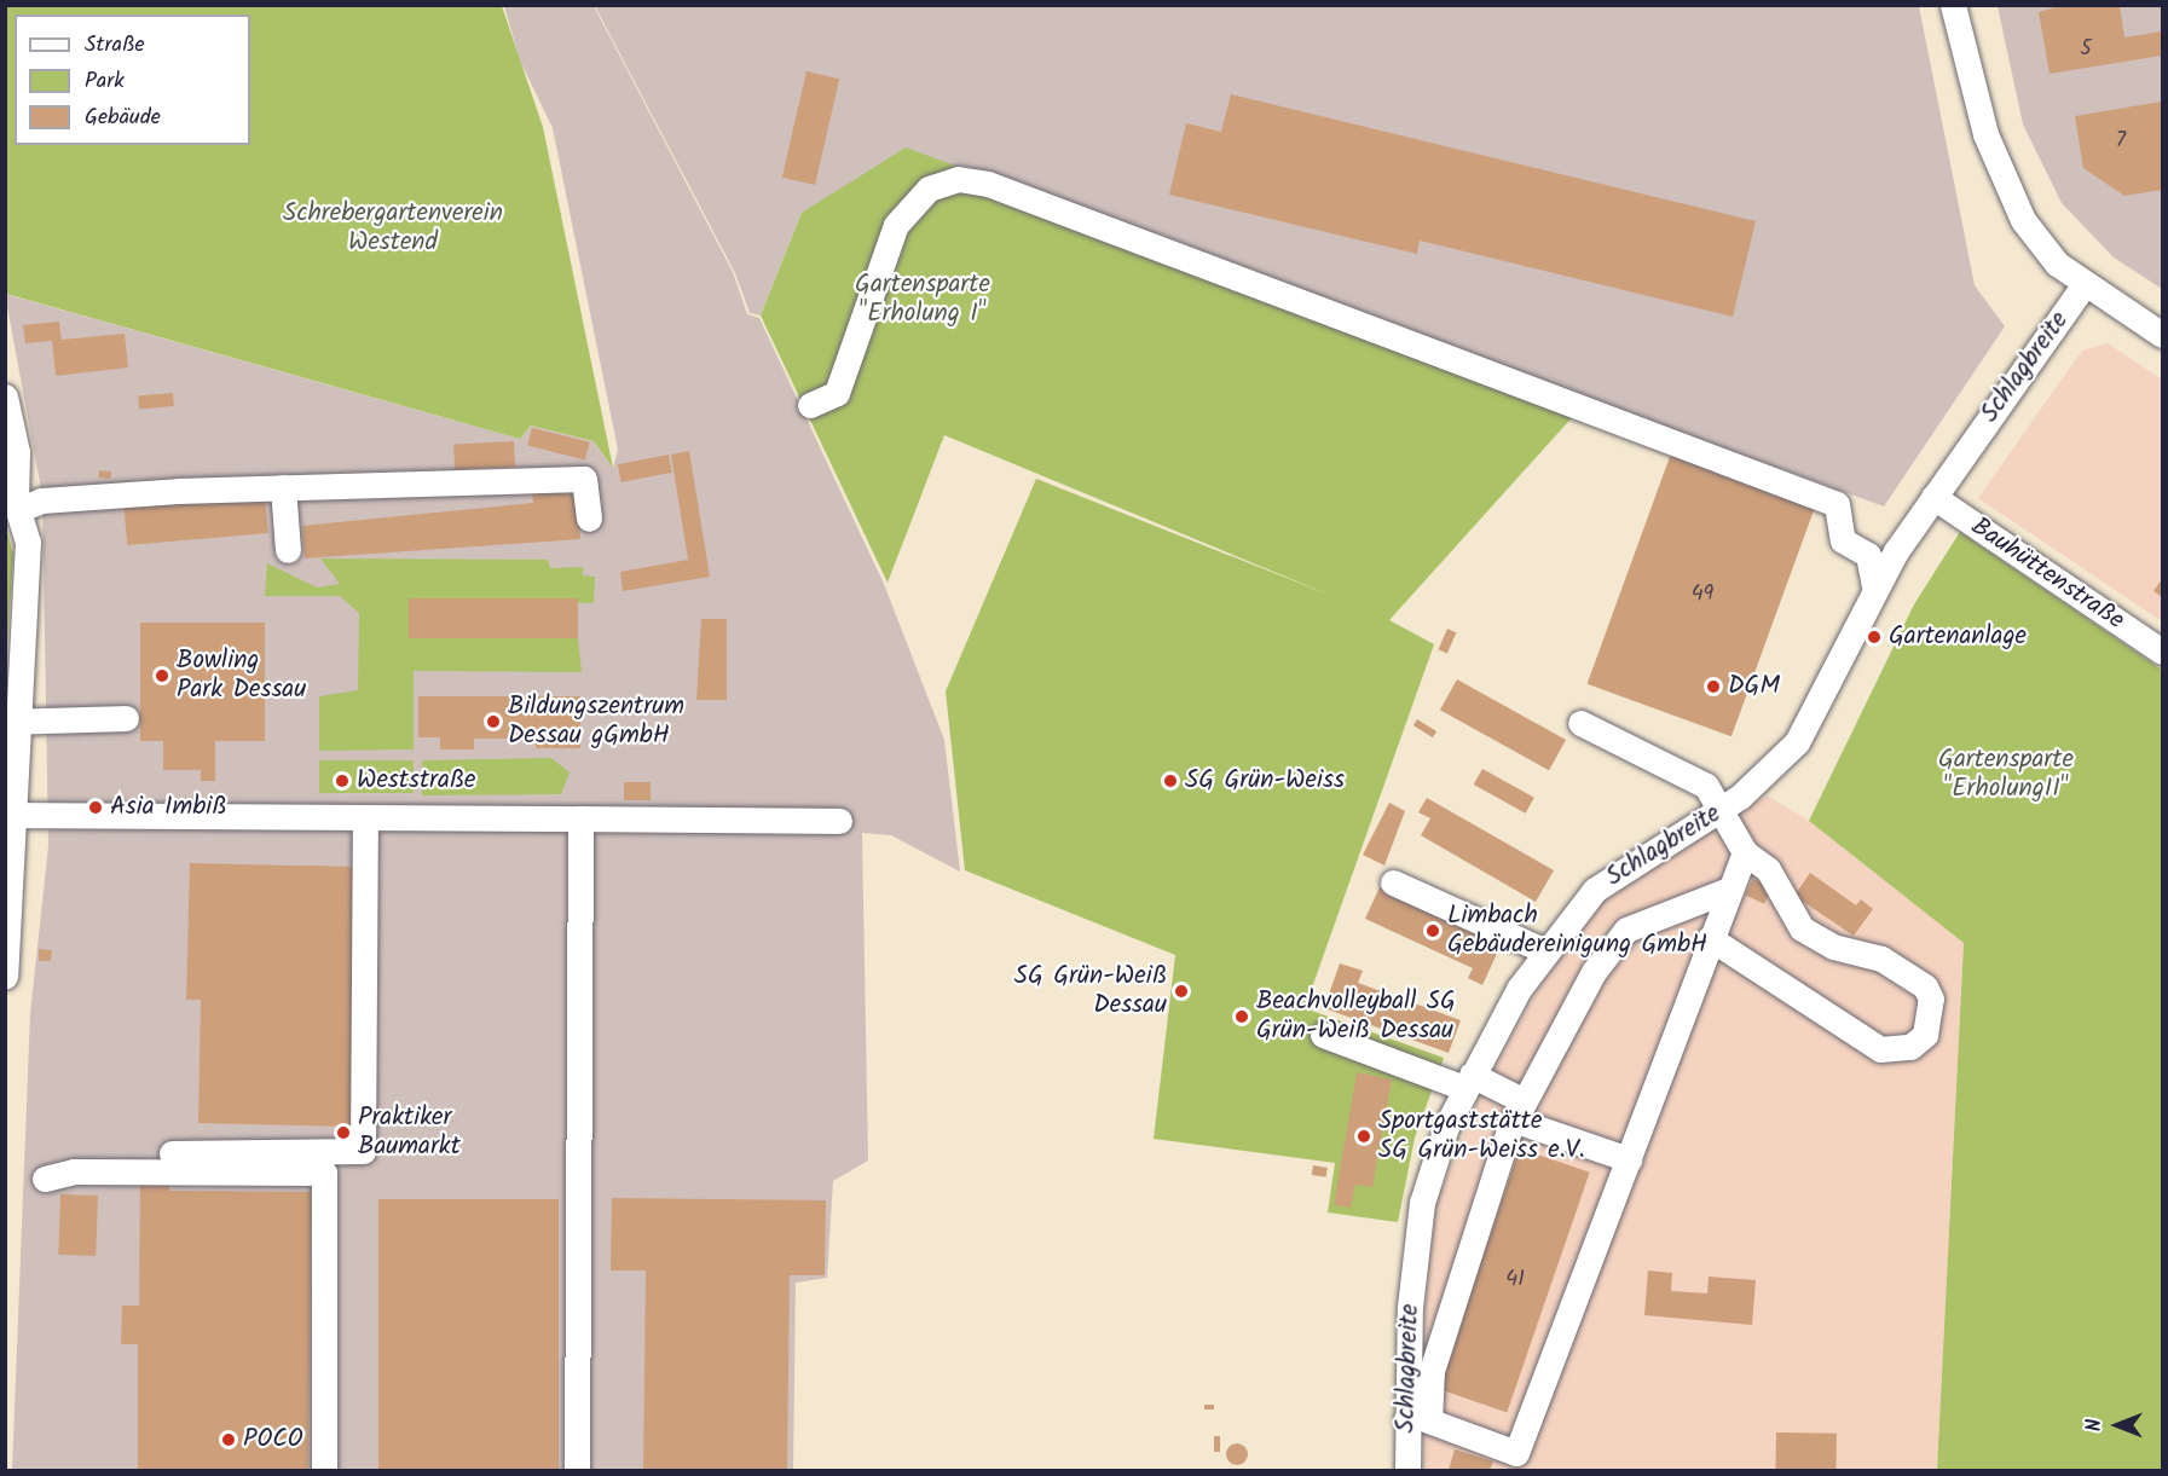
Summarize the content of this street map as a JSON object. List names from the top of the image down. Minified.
{"streets":{"street":["Schlagbreite","Bauhüttenstraße"]},"crossings":[["Schlagbreite","Bauhüttenstraße"]],"parks":["Schrebergartenverein Westend","Gartensparte \"Erholung I\"","Gartensparte \"ErholungII\""],"places":["Gartenanlage","Bowling Park Dessau","DGM","Bildungszentrum Dessau gGmbH","Weststraße","SG Grün-Weiss","Asia Imbiß","Limbach Gebäudereinigung GmbH","SG Grün-Weiß Dessau","Beachvolleyball SG Grün-Weiß Dessau","Praktiker Baumarkt","Sportgaststätte SG Grün-Weiss e.V.","POCO"],"house_numbers":["5","7","49","41"],"legend":["Straße","Park","Gebäude"],"north":"left"}
